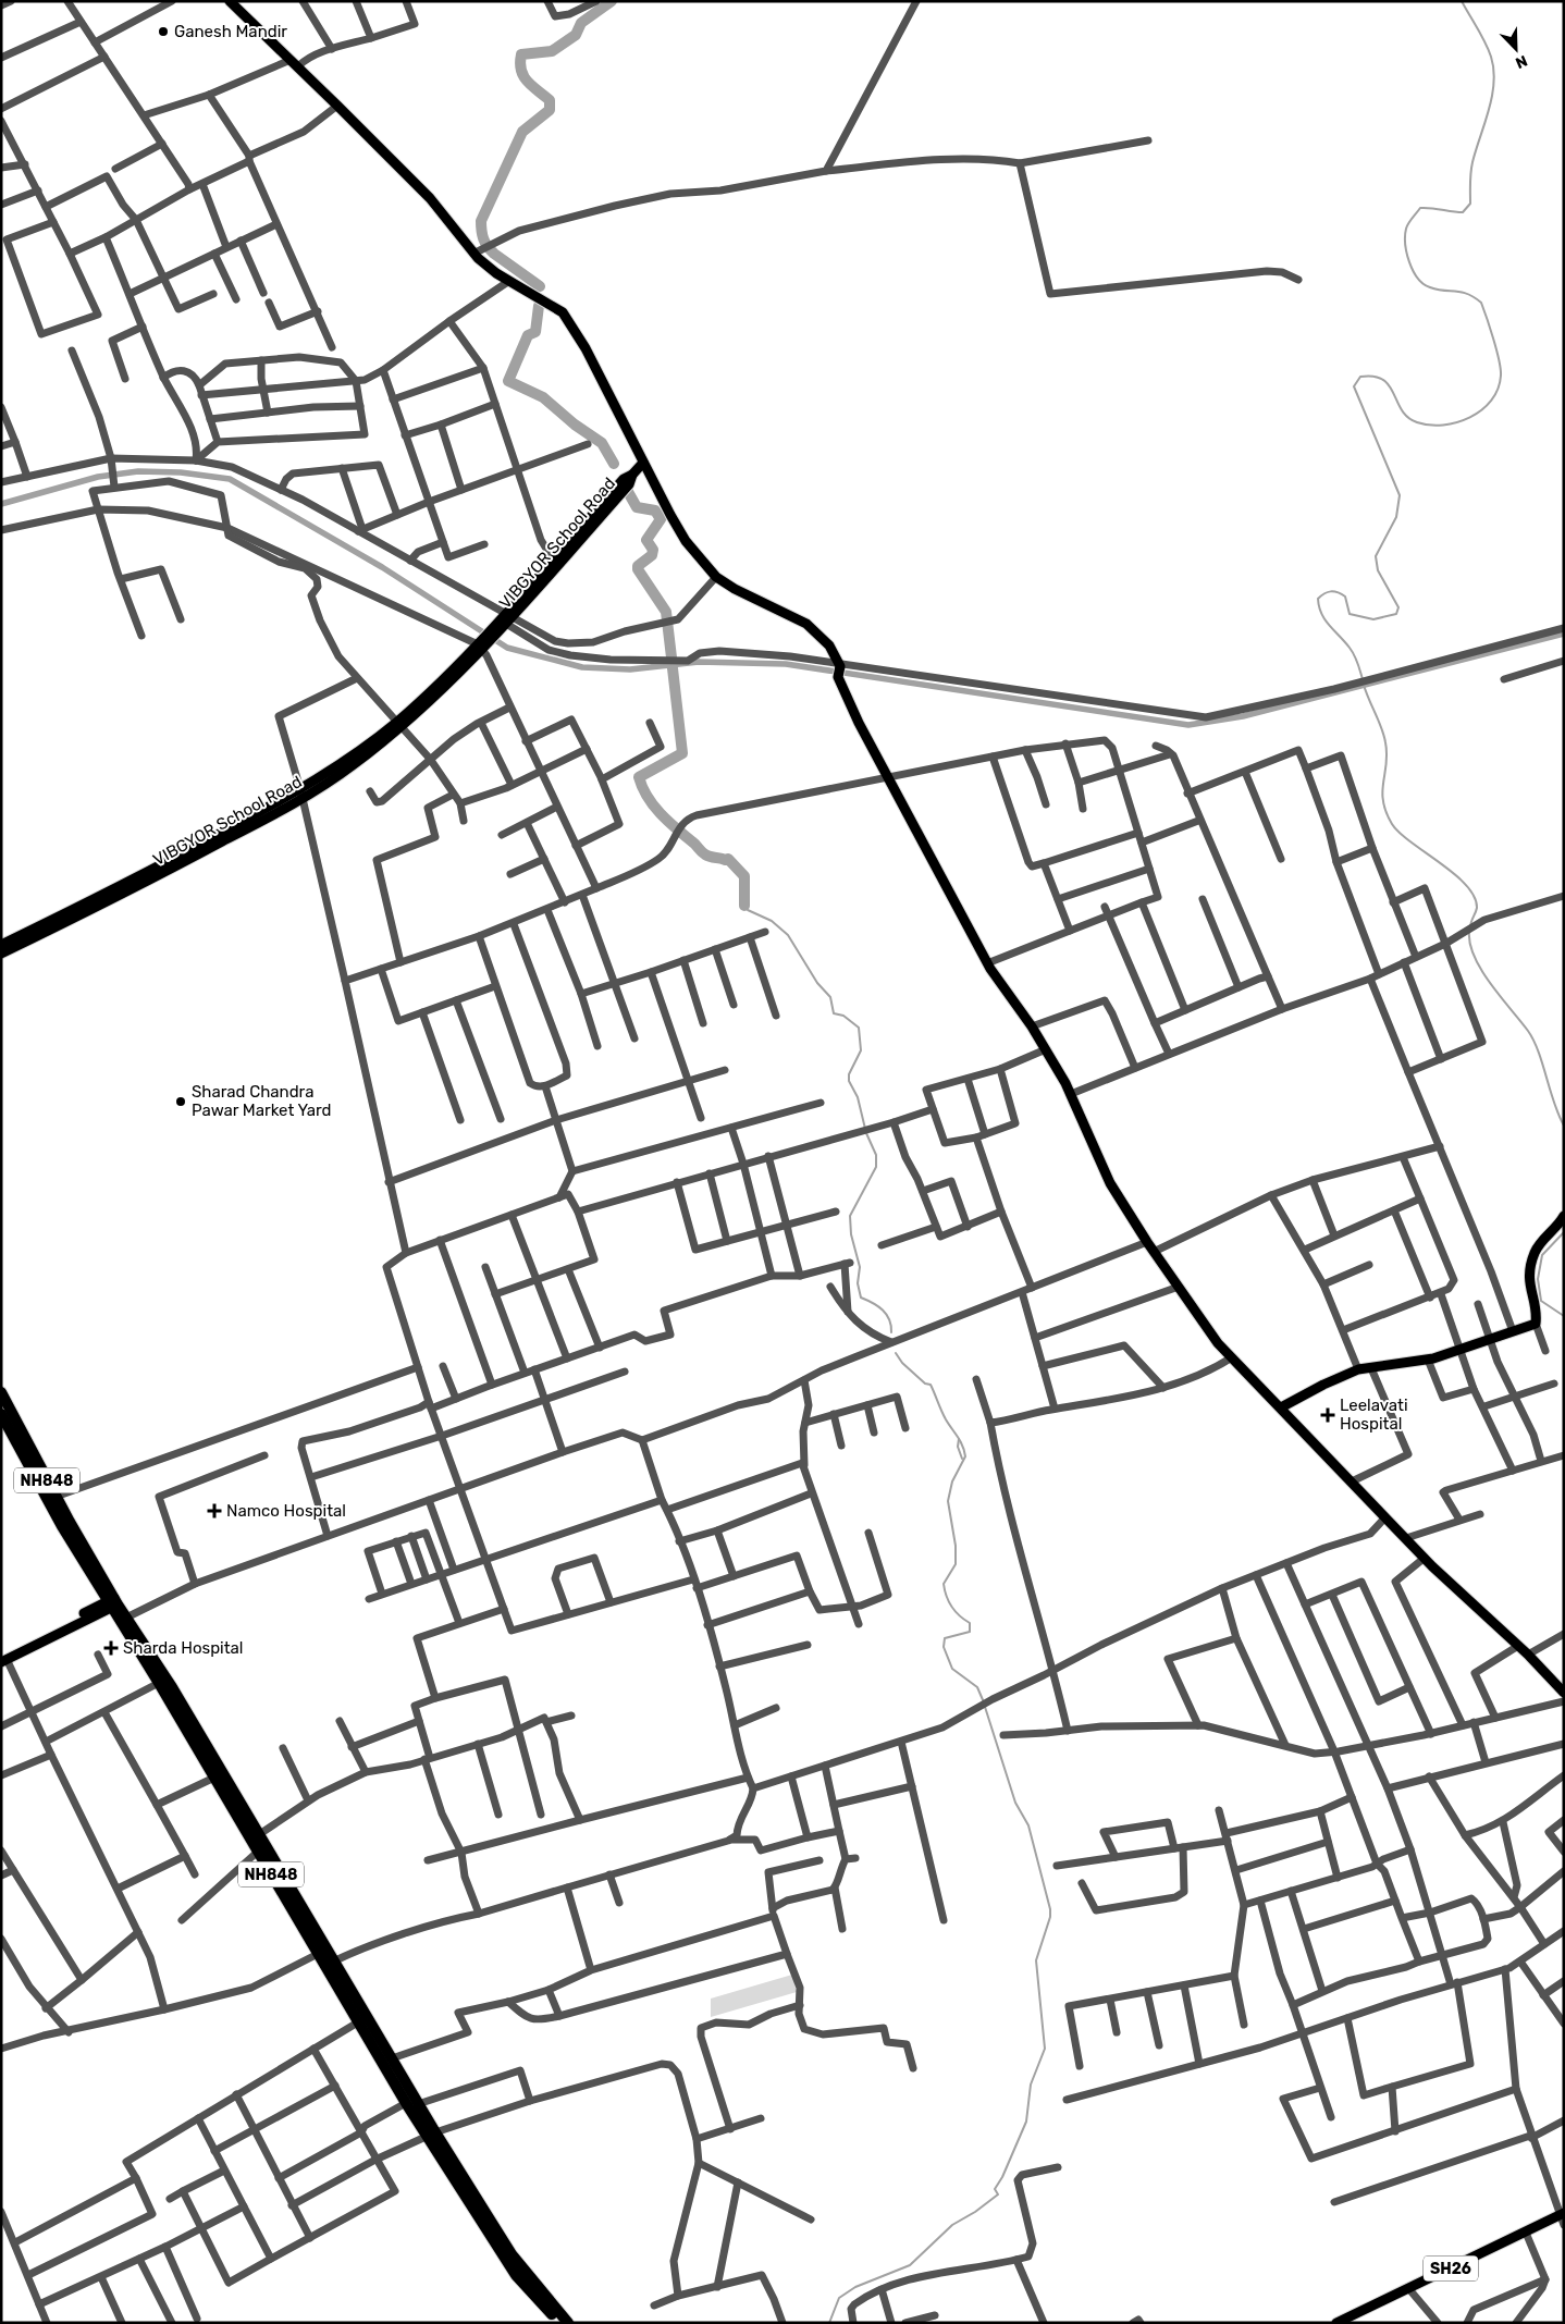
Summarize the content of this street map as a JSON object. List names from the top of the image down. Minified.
{"streets":{"highway":["NH848"],"main road":["VIBGYOR School Road","SH26"]},"places":{"other":["Ganesh Mandir","Sharad Chandra Pawar Market Yard"],"health":["Leelavati Hospital","Namco Hospital","Sharda Hospital"]},"north":"bottom right"}
